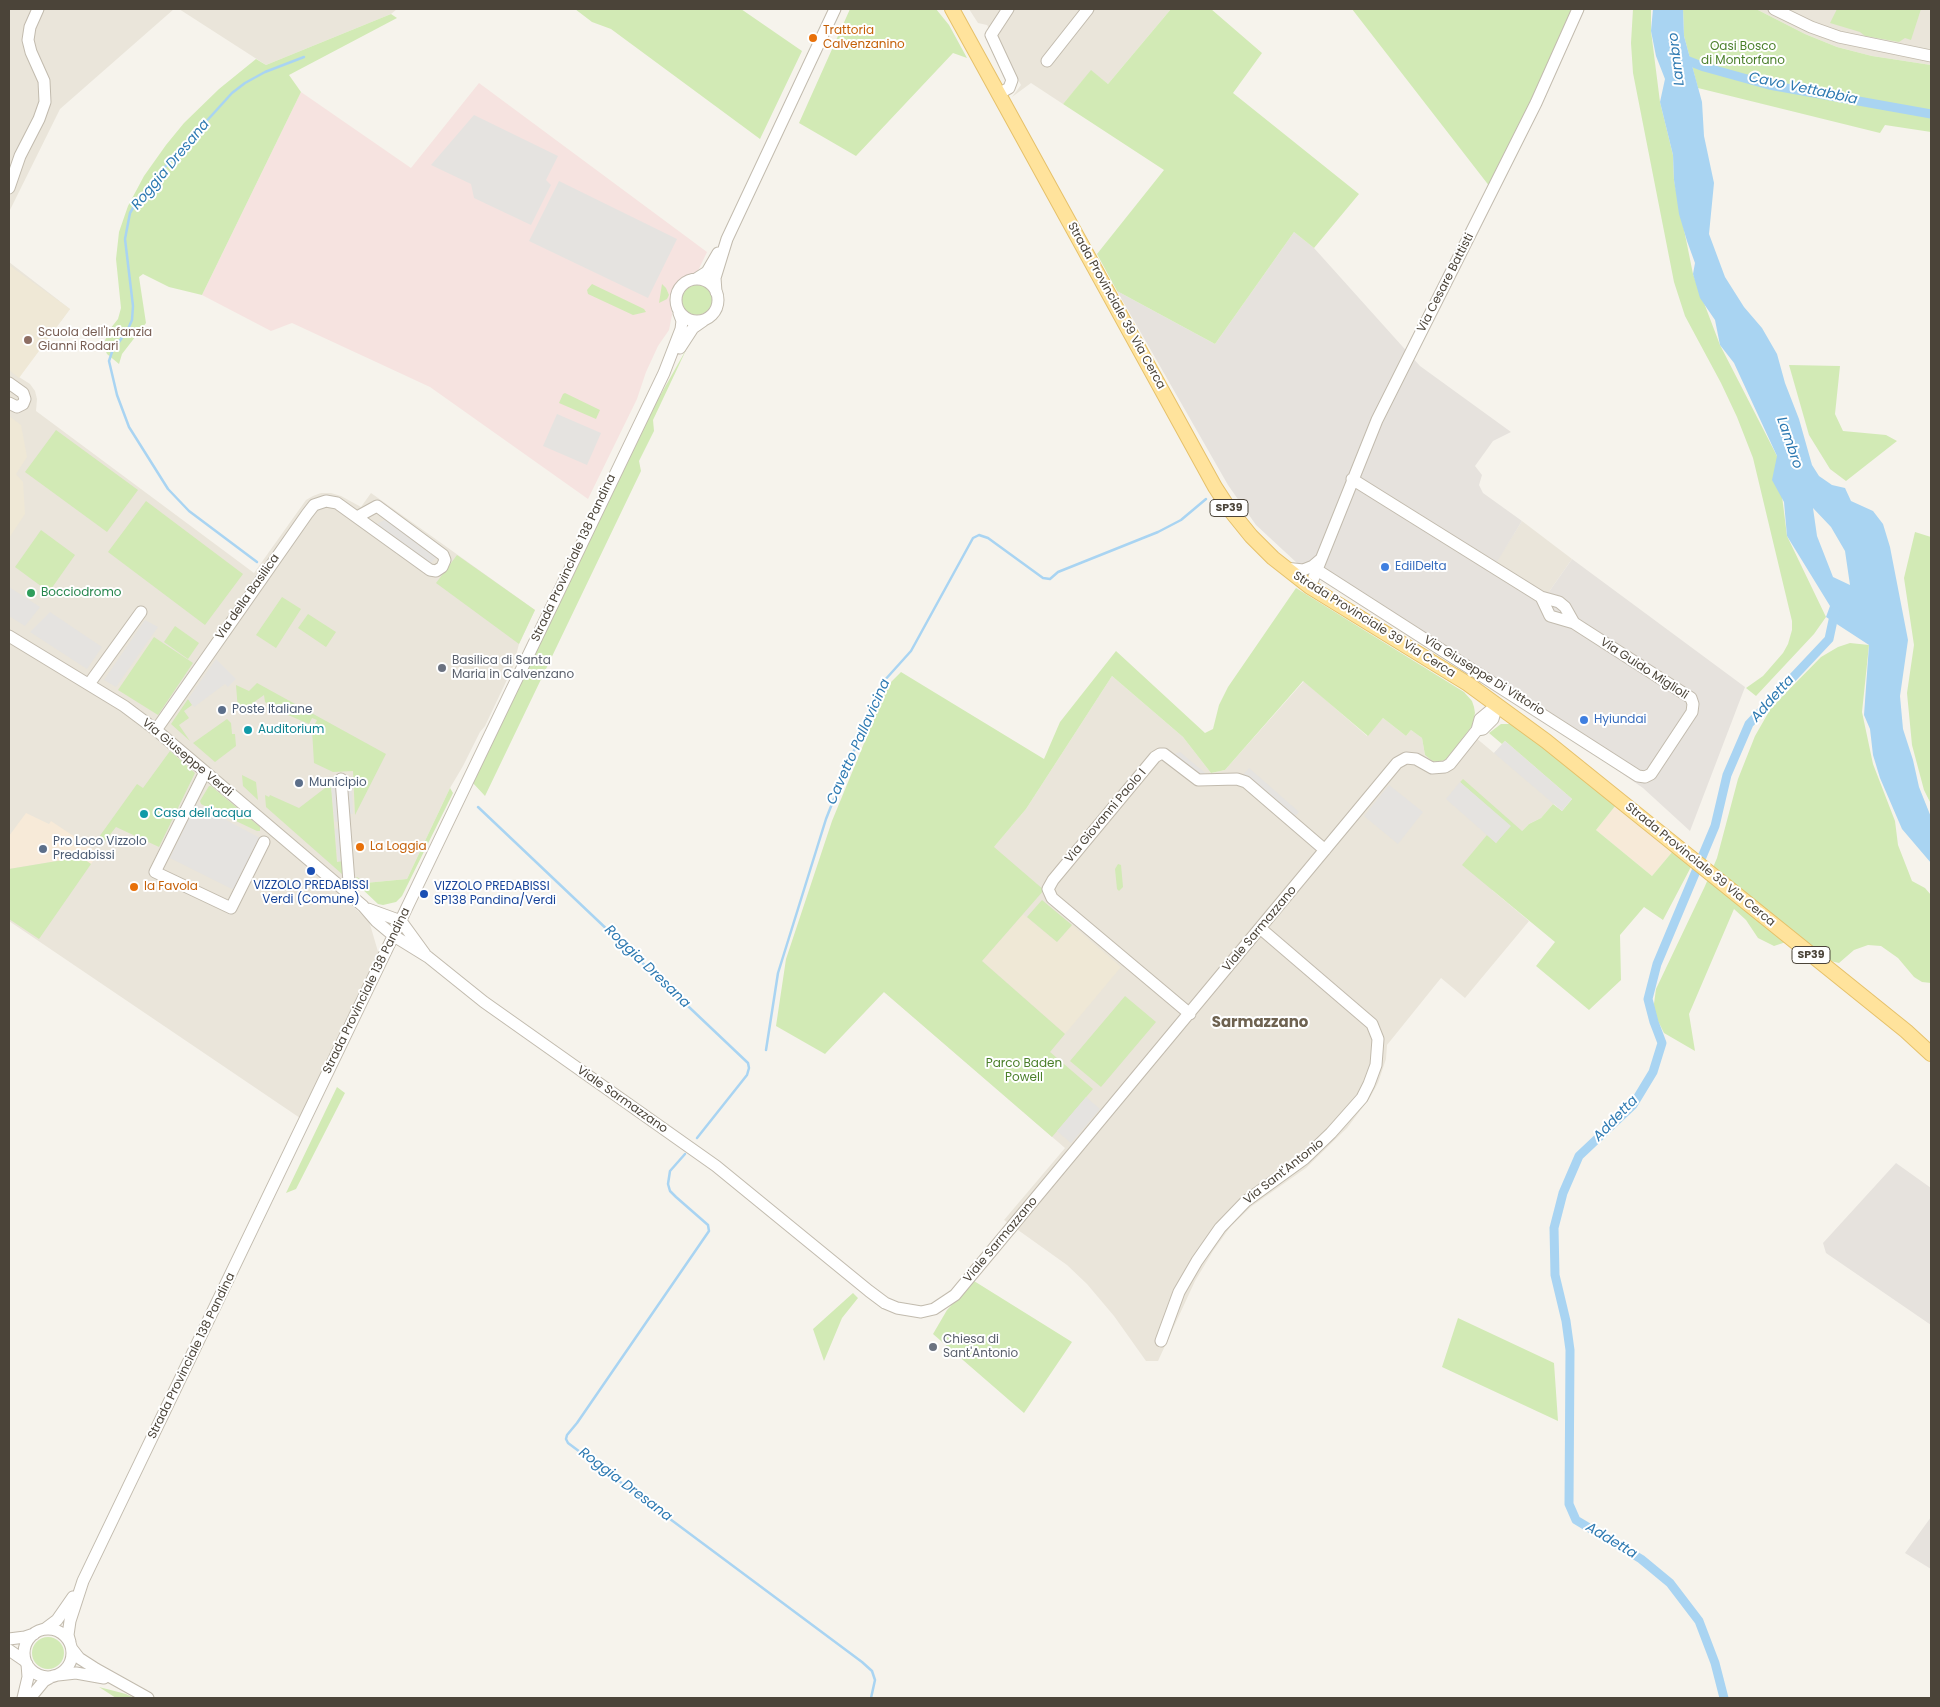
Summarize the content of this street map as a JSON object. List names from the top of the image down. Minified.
{"streets":{"main road":["Strada Provinciale 39 Via Cerca","SP39"],"street":["Via Cesare Battisti","Strada Provinciale 138 Pandina","Via della Basilica","Via Guido Miglioli","Via Giuseppe Di Vittorio","Via Giuseppe Verdi","Via Giovanni Paolo I","Viale Sarmazzano","Via Sant'Antonio"]},"crossings":[["Via Cesare Battisti","Strada Provinciale 39 Via Cerca"],["Via Cesare Battisti","Via Guido Miglioli"],["Via Cesare Battisti","Via Giuseppe Di Vittorio"],["Strada Provinciale 39 Via Cerca","Viale Sarmazzano"],["Via della Basilica","Via Giuseppe Verdi"],["Via Guido Miglioli","Via Giuseppe Di Vittorio"],["Via Giovanni Paolo I","Viale Sarmazzano"],["Viale Sarmazzano","Via Sant'Antonio"]],"districts":["Sarmazzano"],"water":["Lambro","Cavo Vettabbia","Roggia Dresana","Addetta","Cavetto Pallavicina"],"parks":["Oasi Bosco di Montorfano","Parco Baden Powell"],"places":["Trattoria Calvenzanino","Scuola dell'Infanzia Gianni Rodari","EdilDelta","Bocciodromo","Basilica di Santa Maria in Calvenzano","Poste Italiane","Hyiundai","Auditorium","Municipio","Casa dell'acqua","La Loggia","Pro Loco Vizzolo Predabissi","VIZZOLO PREDABISSI Verdi (Comune)","la Favola","VIZZOLO PREDABISSI SP138 Pandina/Verdi","Chiesa di Sant'Antonio"]}
